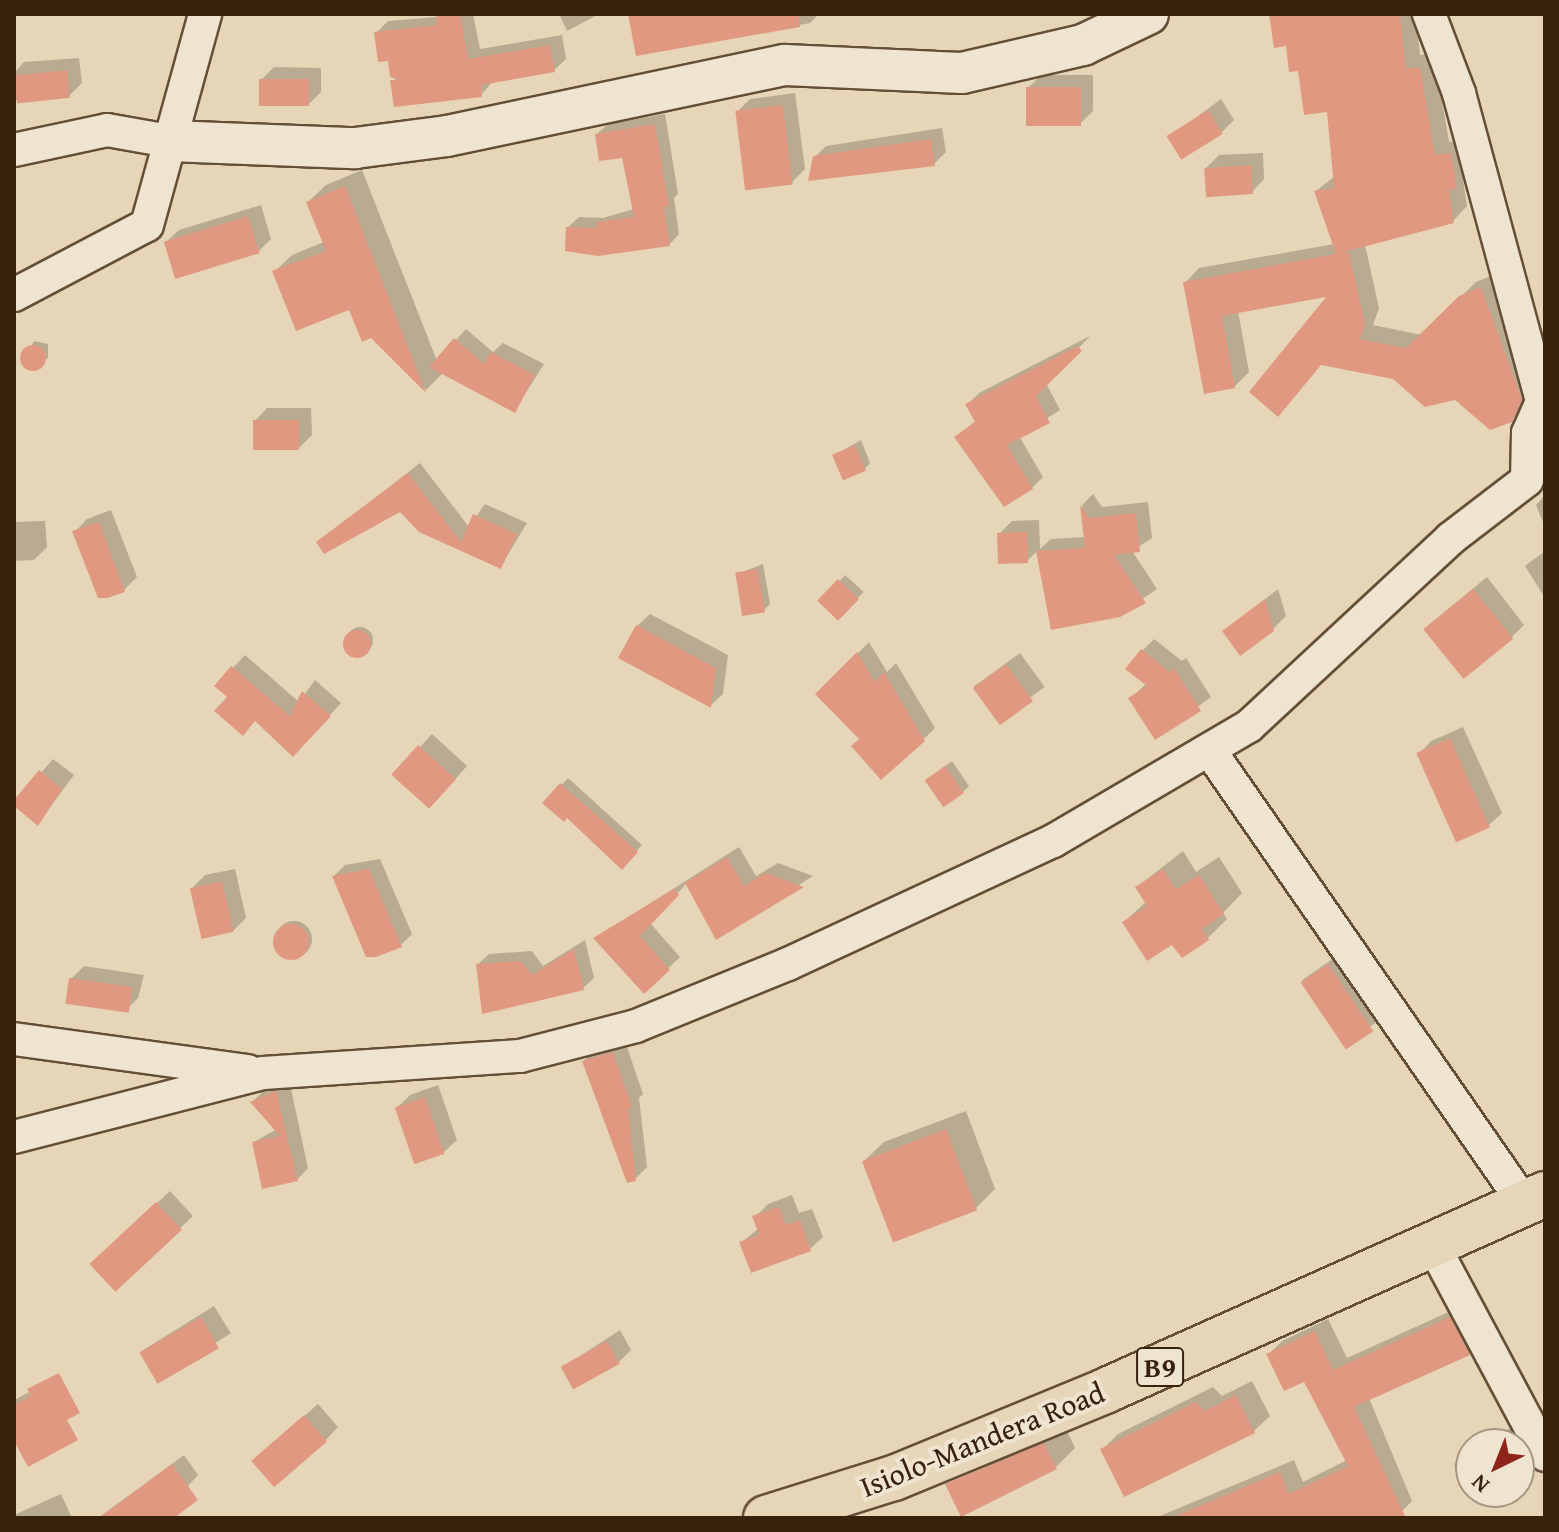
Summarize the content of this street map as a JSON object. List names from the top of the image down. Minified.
{"streets":{"highway":["B9","Isiolo-Mandera Road"]},"north":"bottom left"}
